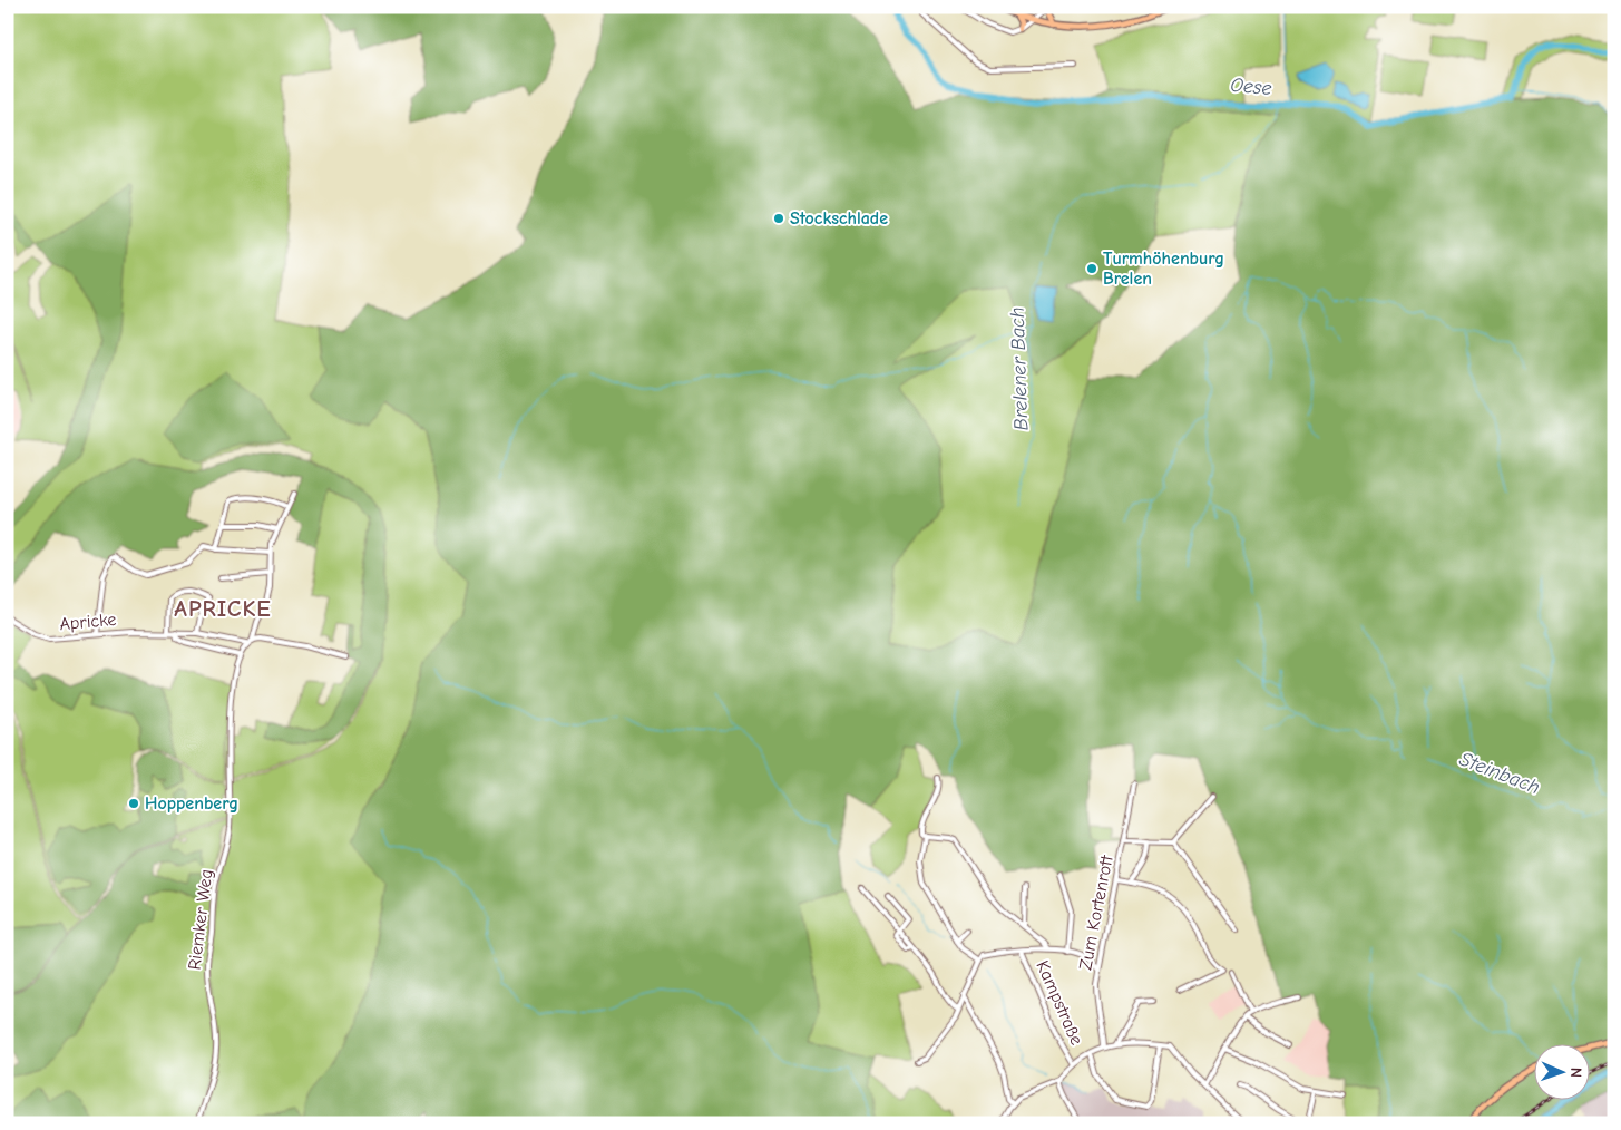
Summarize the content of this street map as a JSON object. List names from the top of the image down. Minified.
{"streets":{"street":["Apricke","Zum Kortenrott","Riemker Weg","Kampstraße"]},"crossings":[["Apricke","Riemker Weg"]],"districts":["APRICKE"],"water":["Oese","Brelener Bach","Steinbach"],"places":["Stockschlade","Turmhöhenburg Brelen","Hoppenberg"],"north":"right"}
